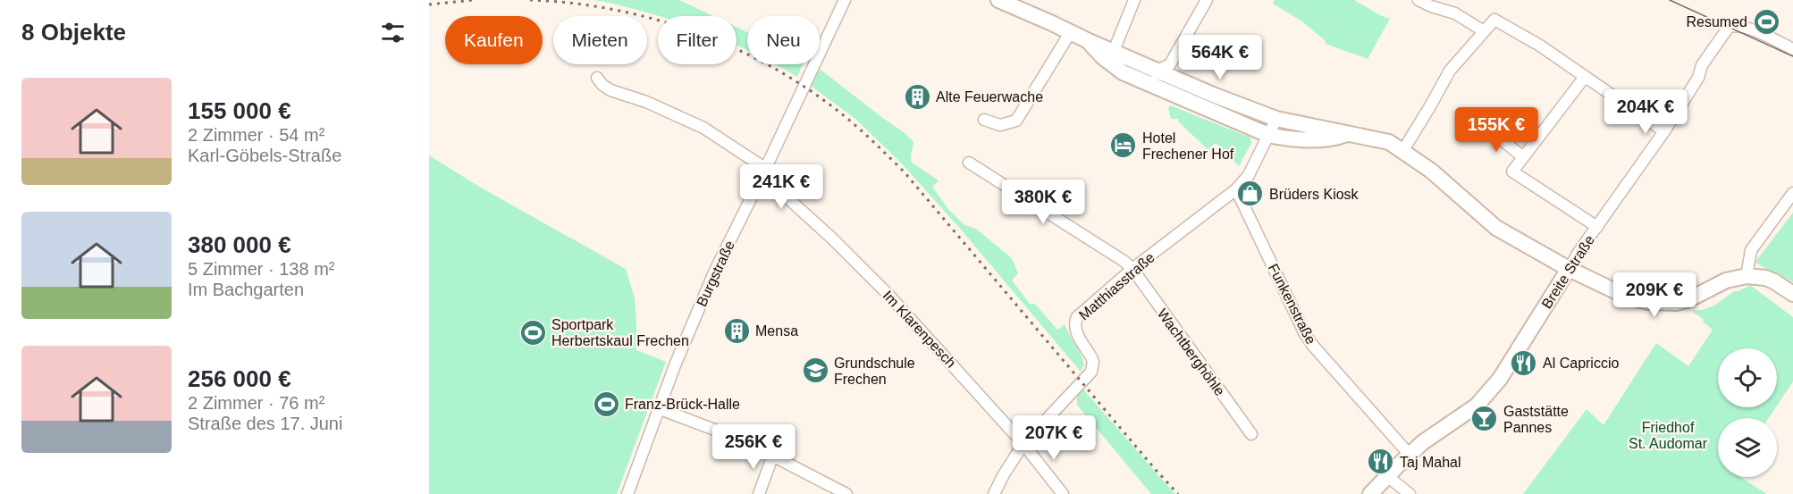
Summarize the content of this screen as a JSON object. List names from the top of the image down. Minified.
{"streets":{"street":["Breite Straße","Burgstraße","Matthiasstraße","Funkenstraße","Im Klarenpesch","Wachtberghöhle"]},"crossings":[["Breite Straße","Funkenstraße"],["Burgstraße","Im Klarenpesch"],["Matthiasstraße","Funkenstraße"],["Matthiasstraße","Im Klarenpesch"],["Matthiasstraße","Wachtberghöhle"]],"parks":["Friedhof St. Audomar"],"places":{"sports":["Resumed","Sportpark Herbertskaul Frechen","Franz-Brück-Halle"],"building":["Alte Feuerwache","Mensa"],"hotel":["Hotel Frechener Hof"],"shop":["Brüders Kiosk"],"restaurant":["Al Capriccio","Taj Mahal"],"school or university":["Grundschule Frechen"],"bar":["Gaststätte Pannes"]},"page":{"heading":"8 Objekte","chip":["Kaufen","Mieten","Filter","Neu"],"price":["564K €","204K €","155K €","241K €","380K €","209K €","207K €","256K €"],"list":[{"name":"155 000 €","note":"2 Zimmer · 54 m² · Karl-Göbels-Straße"},{"name":"380 000 €","note":"5 Zimmer · 138 m² · Im Bachgarten"},{"name":"256 000 €","note":"2 Zimmer · 76 m² · Straße des 17. Juni"}]}}
